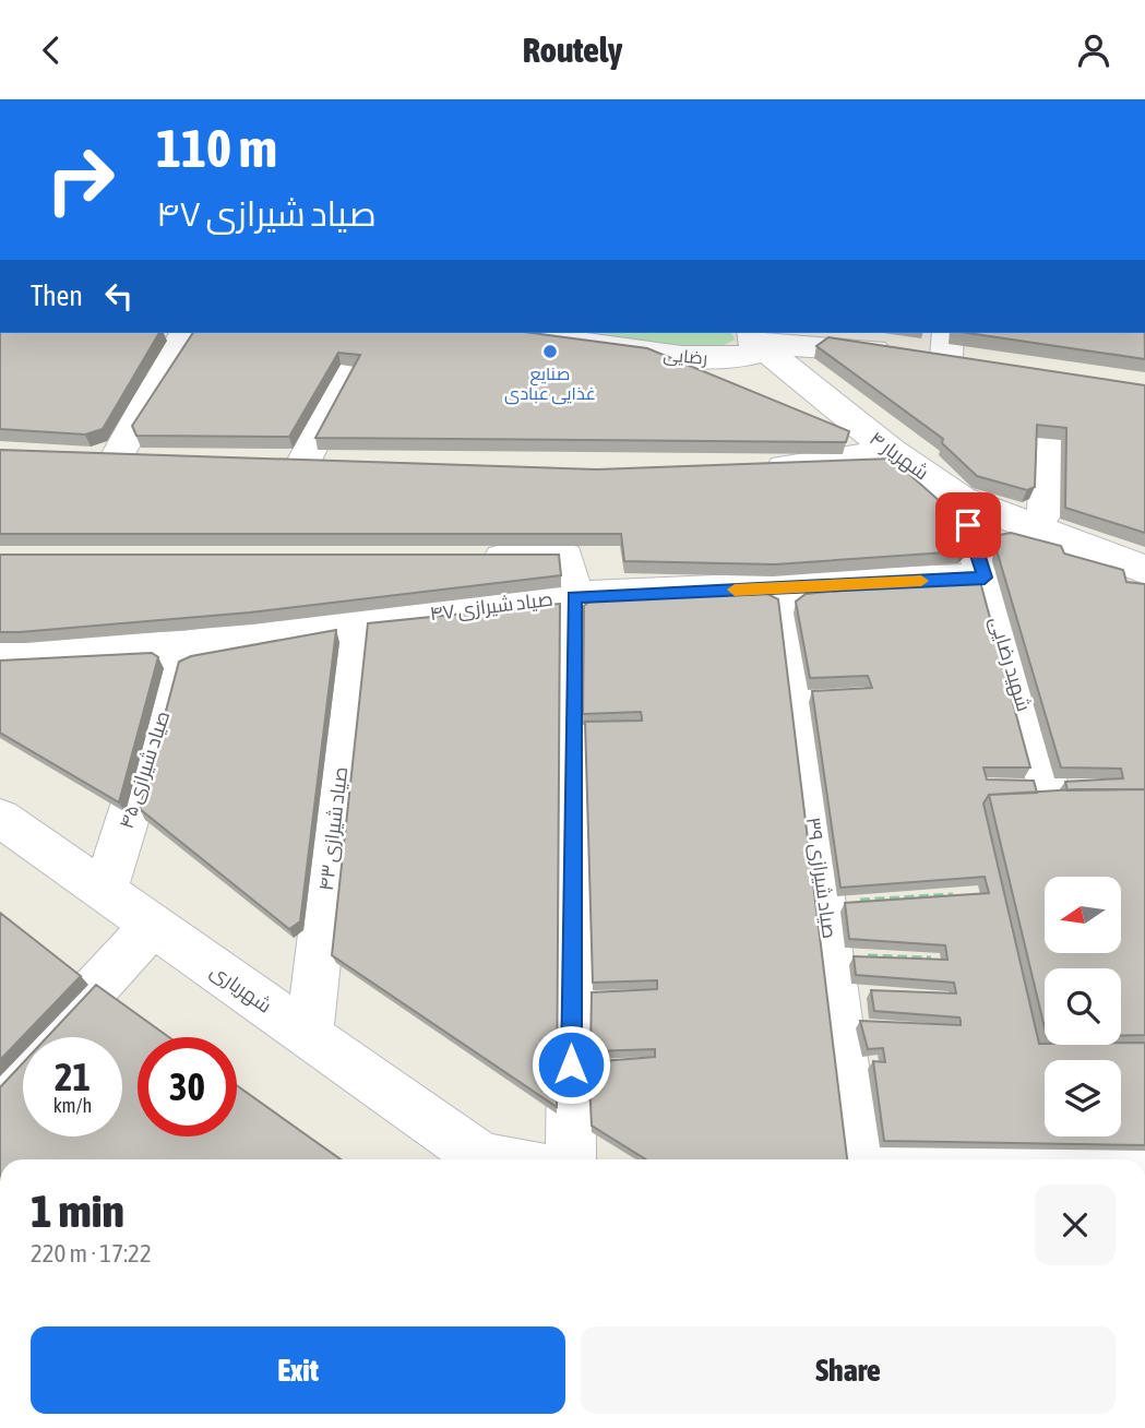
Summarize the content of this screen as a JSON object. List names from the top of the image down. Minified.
{"streets":{"street":["رضایی","شهریار ۴","صیاد شیرازی ۴۷","شهید رضایی","صیاد شیرازی ۴۵","صیاد شیرازی ۴۳","صیاد شیرازی ۳۹","شهریاری"]},"crossings":[["رضایی","شهریار ۴"],["شهریار ۴","شهید رضایی"],["صیاد شیرازی ۴۷","شهید رضایی"],["صیاد شیرازی ۴۷","صیاد شیرازی ۴۵"],["صیاد شیرازی ۴۷","صیاد شیرازی ۴۳"],["صیاد شیرازی ۴۷","صیاد شیرازی ۳۹"],["صیاد شیرازی ۴۵","شهریاری"],["صیاد شیرازی ۴۳","شهریاری"]],"places":["صنایع غذایی عبادی"],"north":"left","page":{"header":"Routely","turn":["110 m","صیاد شیرازی ۴۷"],"then":"Then","speed":"21 km/h","limit":"30","heading":["1 min","220 m · 17:22"],"buttons":["Exit","Share"]}}
